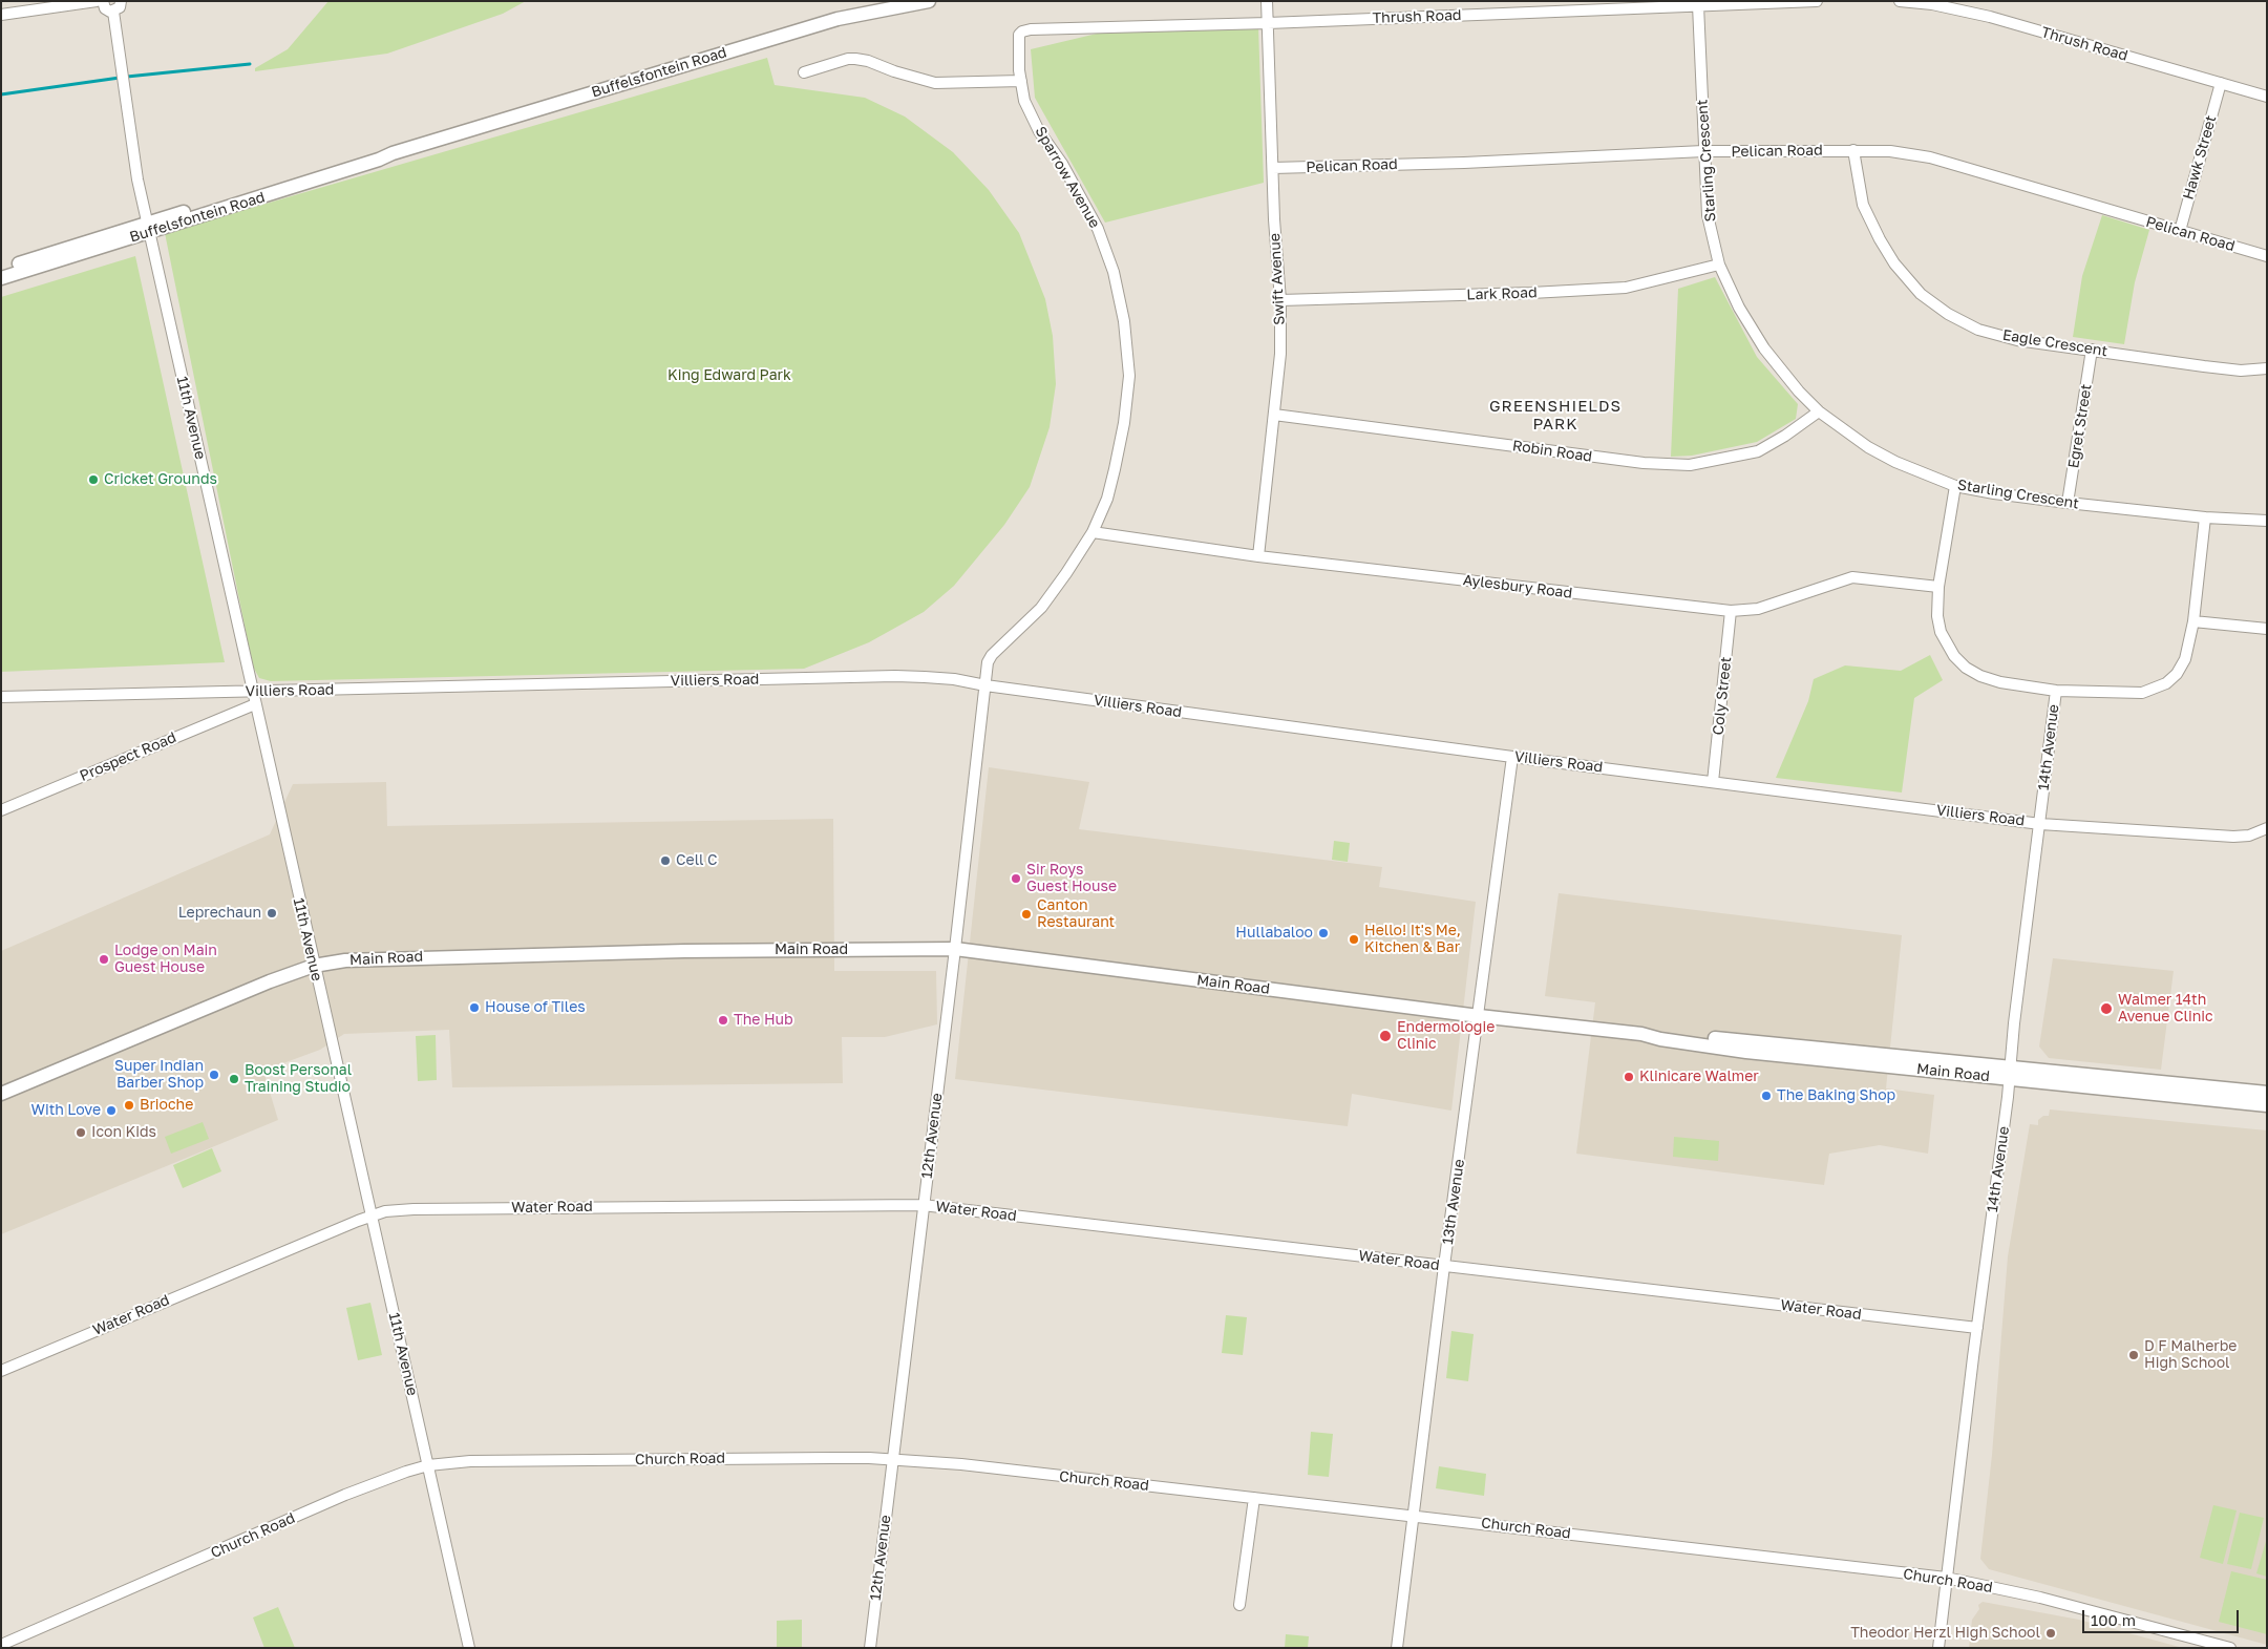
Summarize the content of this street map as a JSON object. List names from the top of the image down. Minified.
{"streets":{"main road":["Buffelsfontein Road","Main Road"],"street":["Thrush Road","Pelican Road","Hawk Street","Starling Crescent","Sparrow Avenue","Swift Avenue","Lark Road","Eagle Crescent","11th Avenue","Egret Street","Robin Road","Aylesbury Road","Villiers Road","Coly Street","14th Avenue","Prospect Road","12th Avenue","13th Avenue","Water Road","Church Road"]},"crossings":[["Thrush Road","Hawk Street"],["Thrush Road","Starling Crescent"],["Thrush Road","Sparrow Avenue"],["Thrush Road","Swift Avenue"],["Buffelsfontein Road","11th Avenue"],["Pelican Road","Hawk Street"],["Pelican Road","Starling Crescent"],["Pelican Road","Swift Avenue"],["Pelican Road","Eagle Crescent"],["Starling Crescent","Lark Road"],["Starling Crescent","Egret Street"],["Starling Crescent","Robin Road"],["Sparrow Avenue","Aylesbury Road"],["Sparrow Avenue","Villiers Road"],["Sparrow Avenue","12th Avenue"],["Swift Avenue","Lark Road"],["Swift Avenue","Robin Road"],["Swift Avenue","Aylesbury Road"],["Eagle Crescent","Egret Street"],["11th Avenue","Villiers Road"],["11th Avenue","Prospect Road"],["11th Avenue","Main Road"],["11th Avenue","Water Road"],["11th Avenue","Church Road"],["Aylesbury Road","Coly Street"],["Villiers Road","Coly Street"],["Villiers Road","14th Avenue"],["Villiers Road","12th Avenue"],["Villiers Road","13th Avenue"],["14th Avenue","Main Road"],["14th Avenue","Water Road"],["14th Avenue","Church Road"],["Main Road","12th Avenue"],["Main Road","13th Avenue"],["12th Avenue","Water Road"],["12th Avenue","Church Road"],["13th Avenue","Water Road"],["13th Avenue","Church Road"]],"districts":["GREENSHIELDS PARK"],"parks":["King Edward Park"],"places":["Cricket Grounds","Cell C","Sir Roys Guest House","Leprechaun","Canton Restaurant","Hullabaloo","Hello! It's Me, Kitchen & Bar","Lodge on Main Guest House","House of Tiles","Walmer 14th Avenue Clinic","The Hub","Endermologie Clinic","Super Indian Barber Shop","Klinicare Walmer","Boost Personal Training Studio","The Baking Shop","Brioche","With Love","Icon Kids","D F Malherbe High School","Theodor Herzl High School"],"scale_bar":"100 m"}
